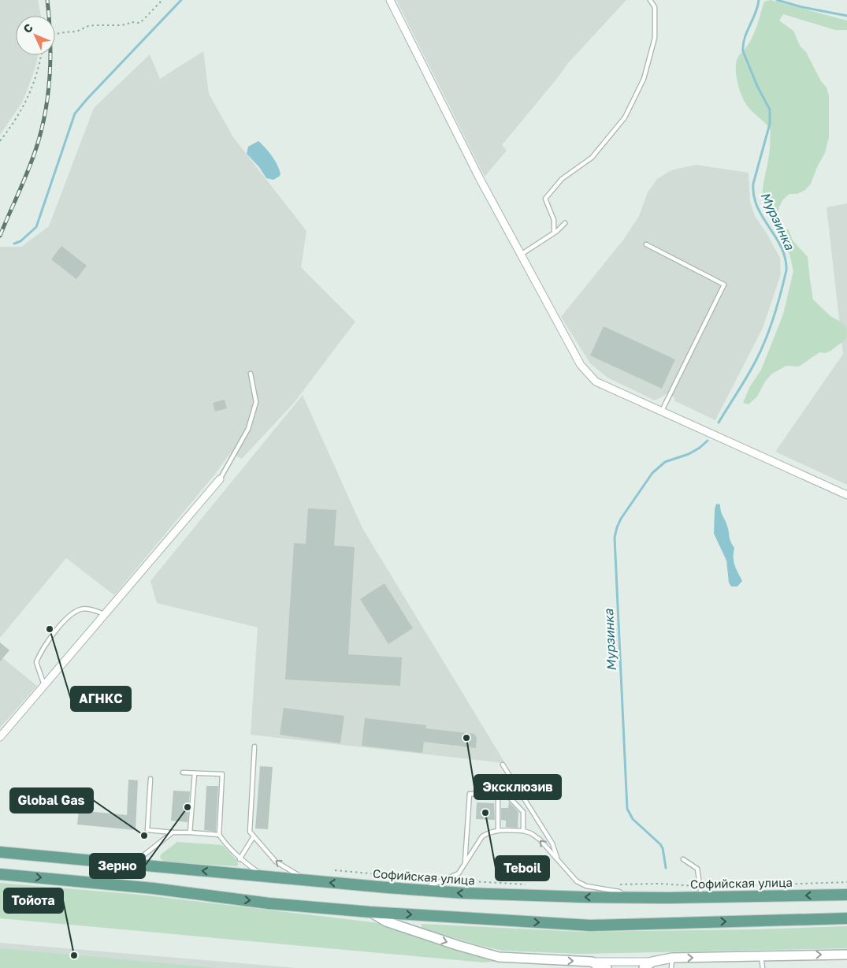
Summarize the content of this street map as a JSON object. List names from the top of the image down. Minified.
{"streets":{"main road":["Софийская улица"]},"water":["Мурзинка"],"places":["АГНКС","Эксклюзив","Зерно","Teboil","Global Gas","Тойота"],"north":"top left"}
